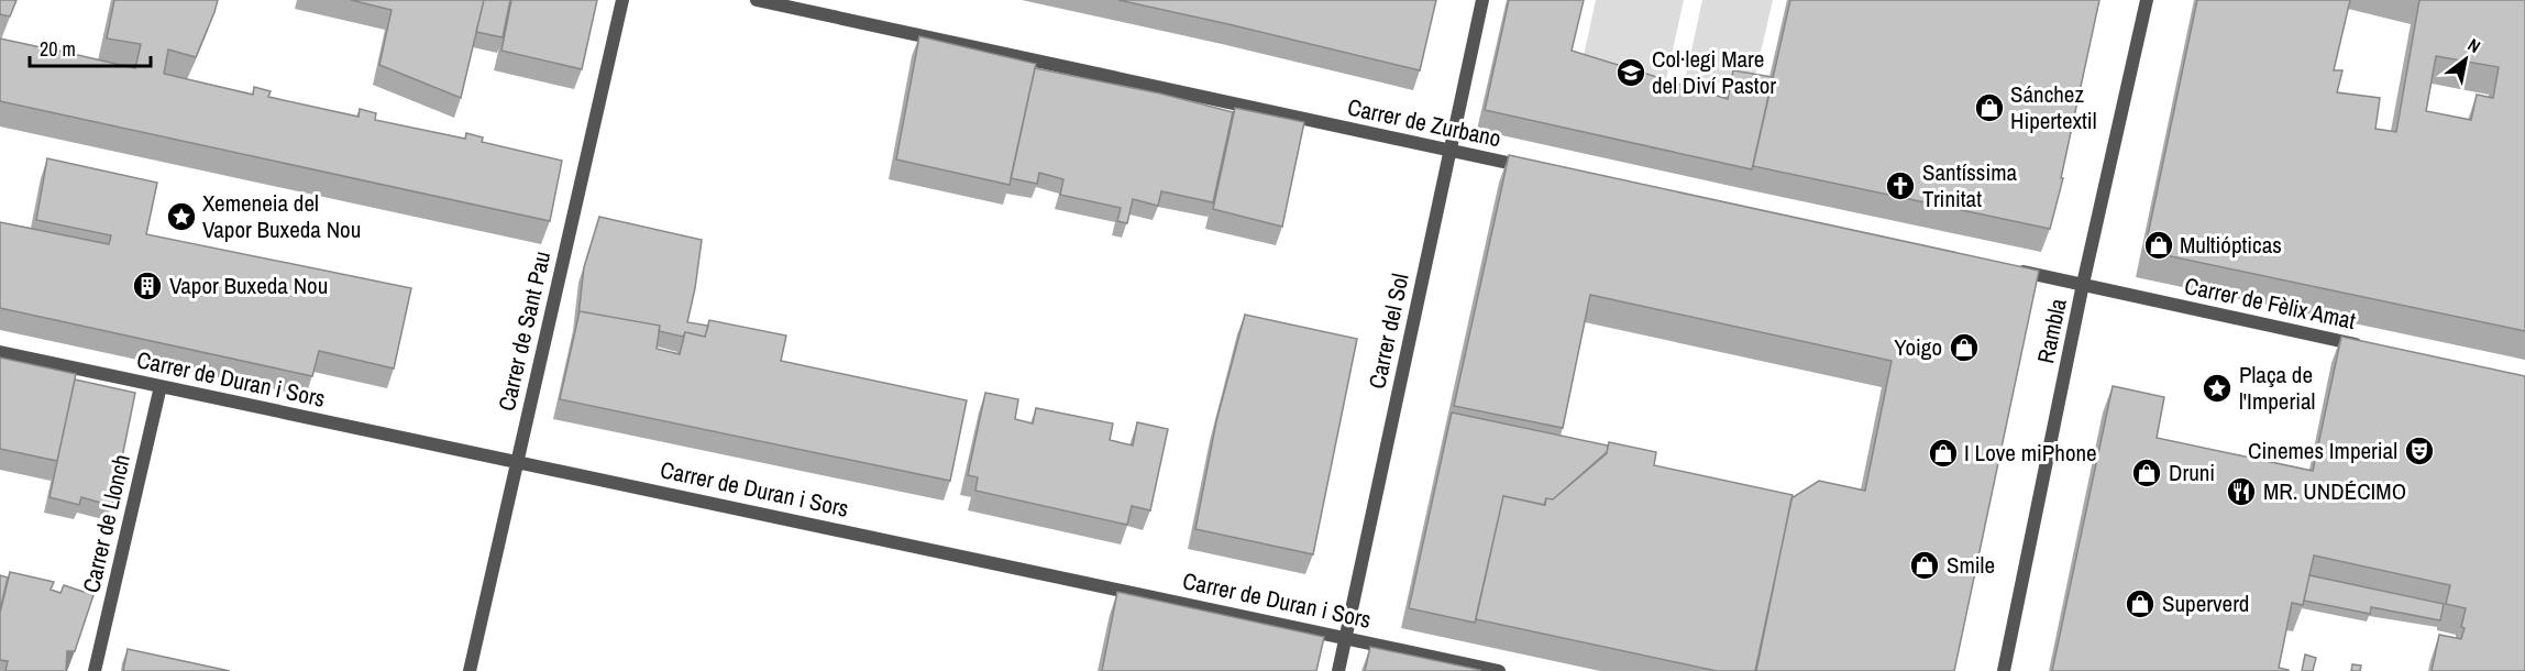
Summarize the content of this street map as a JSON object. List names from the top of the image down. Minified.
{"streets":{"street":["Carrer de Zurbano","Carrer de Fèlix Amat","Carrer de Sant Pau","Carrer del Sol","Rambla","Carrer de Duran i Sors","Carrer de Llonch"]},"crossings":[["Carrer de Zurbano","Carrer del Sol"],["Carrer de Fèlix Amat","Rambla"],["Carrer de Sant Pau","Carrer de Duran i Sors"],["Carrer del Sol","Carrer de Duran i Sors"],["Carrer de Duran i Sors","Carrer de Llonch"]],"places":{"school or university":["Col·legi Mare del Diví Pastor"],"shop":["Sánchez Hipertextil","Multiópticas","Yoigo","I Love miPhone","Druni","Smile","Superverd"],"church":["Santíssima Trinitat"],"place":["Xemeneia del Vapor Buxeda Nou","Plaça de l'Imperial"],"building":["Vapor Buxeda Nou"],"theatre":["Cinemes Imperial"],"restaurant":["MR. UNDÉCIMO"]},"scale_bar":"20 m","north":"top right"}
